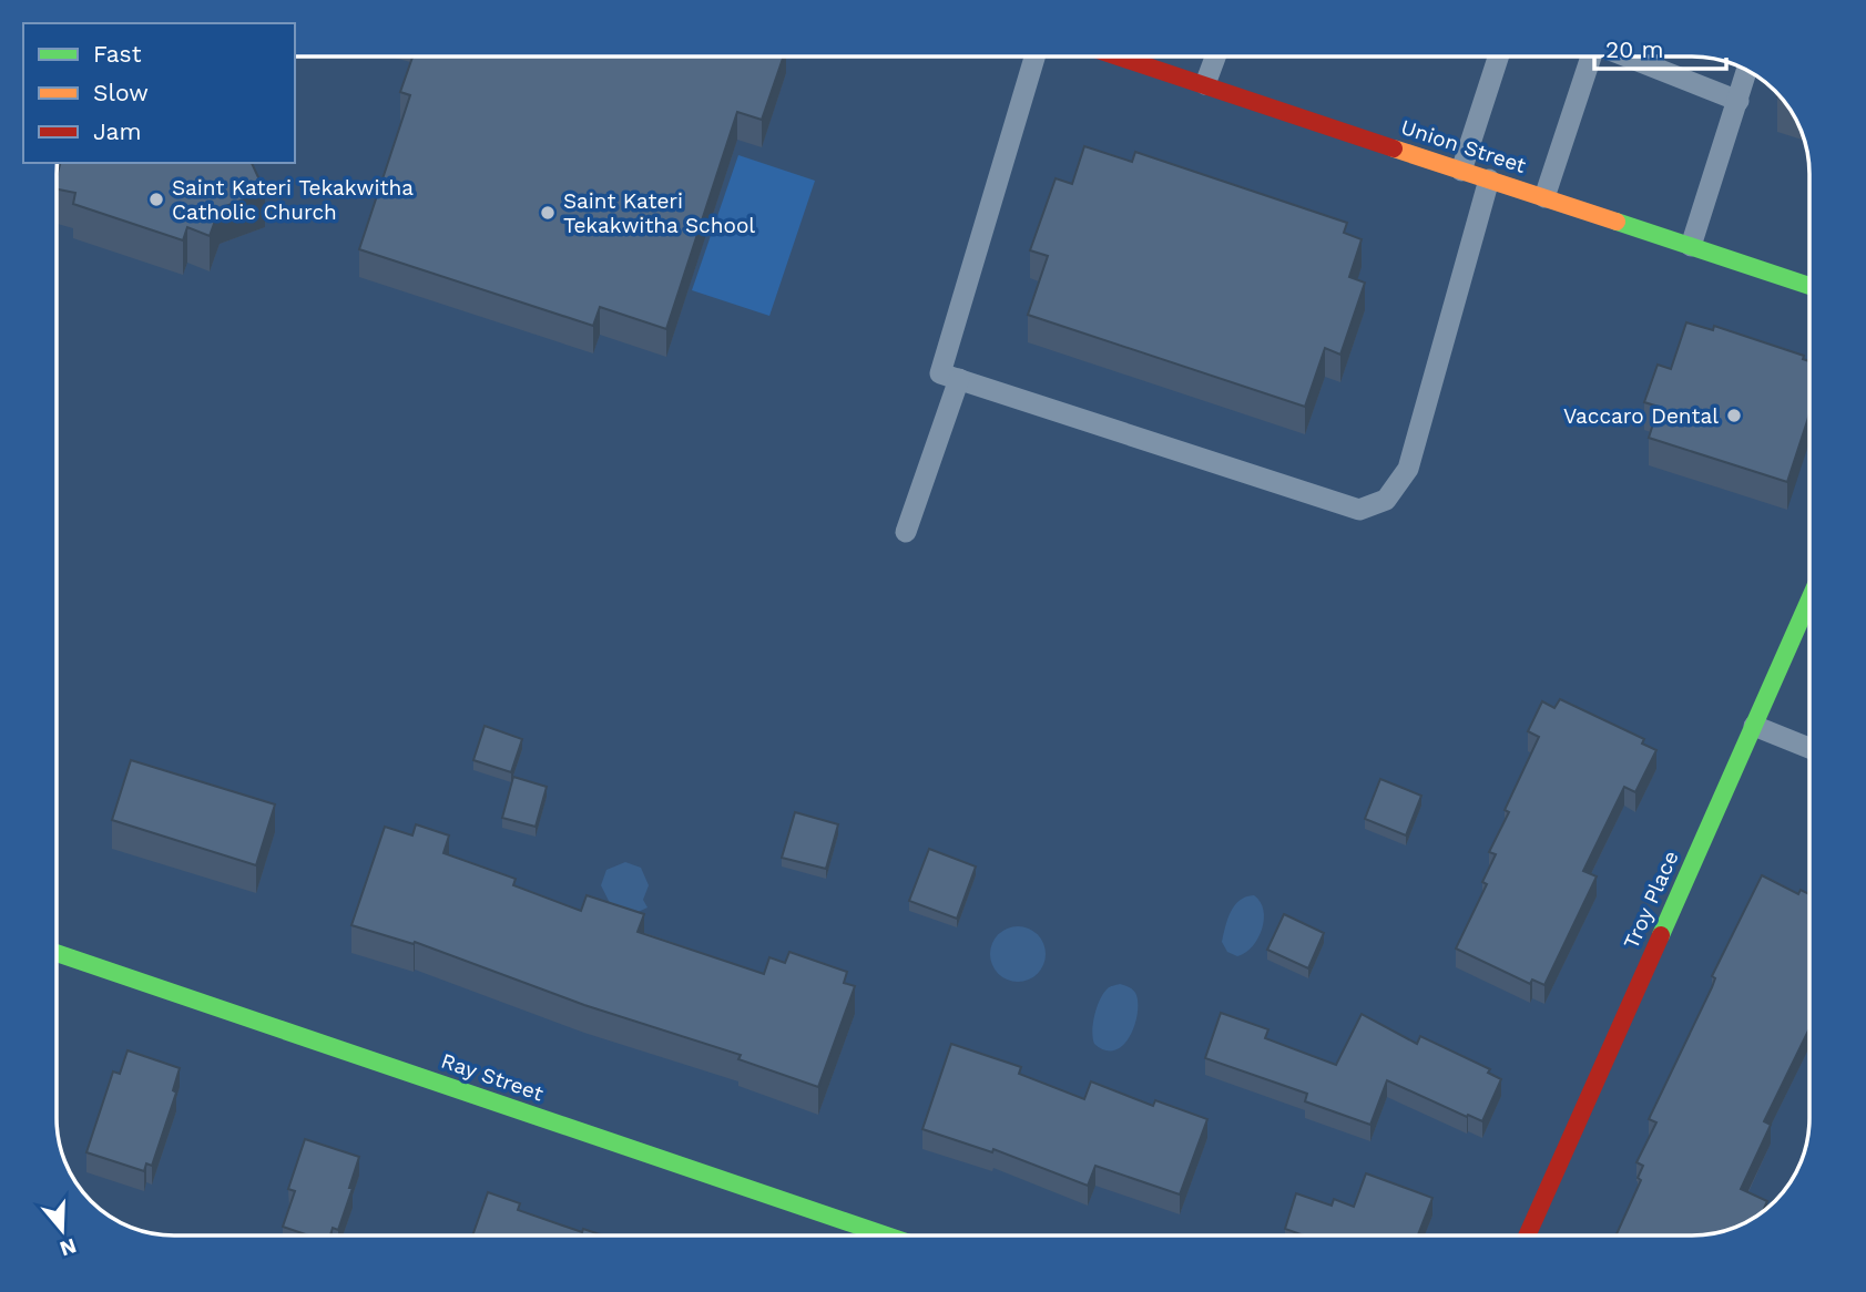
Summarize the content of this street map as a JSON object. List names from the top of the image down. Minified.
{"streets":{"street":["Union Street","Troy Place","Ray Street"]},"places":["Saint Kateri Tekakwitha Catholic Church","Saint Kateri Tekakwitha School","Vaccaro Dental"],"legend":["Fast","Slow","Jam"],"scale_bar":"20 m","north":"bottom"}
